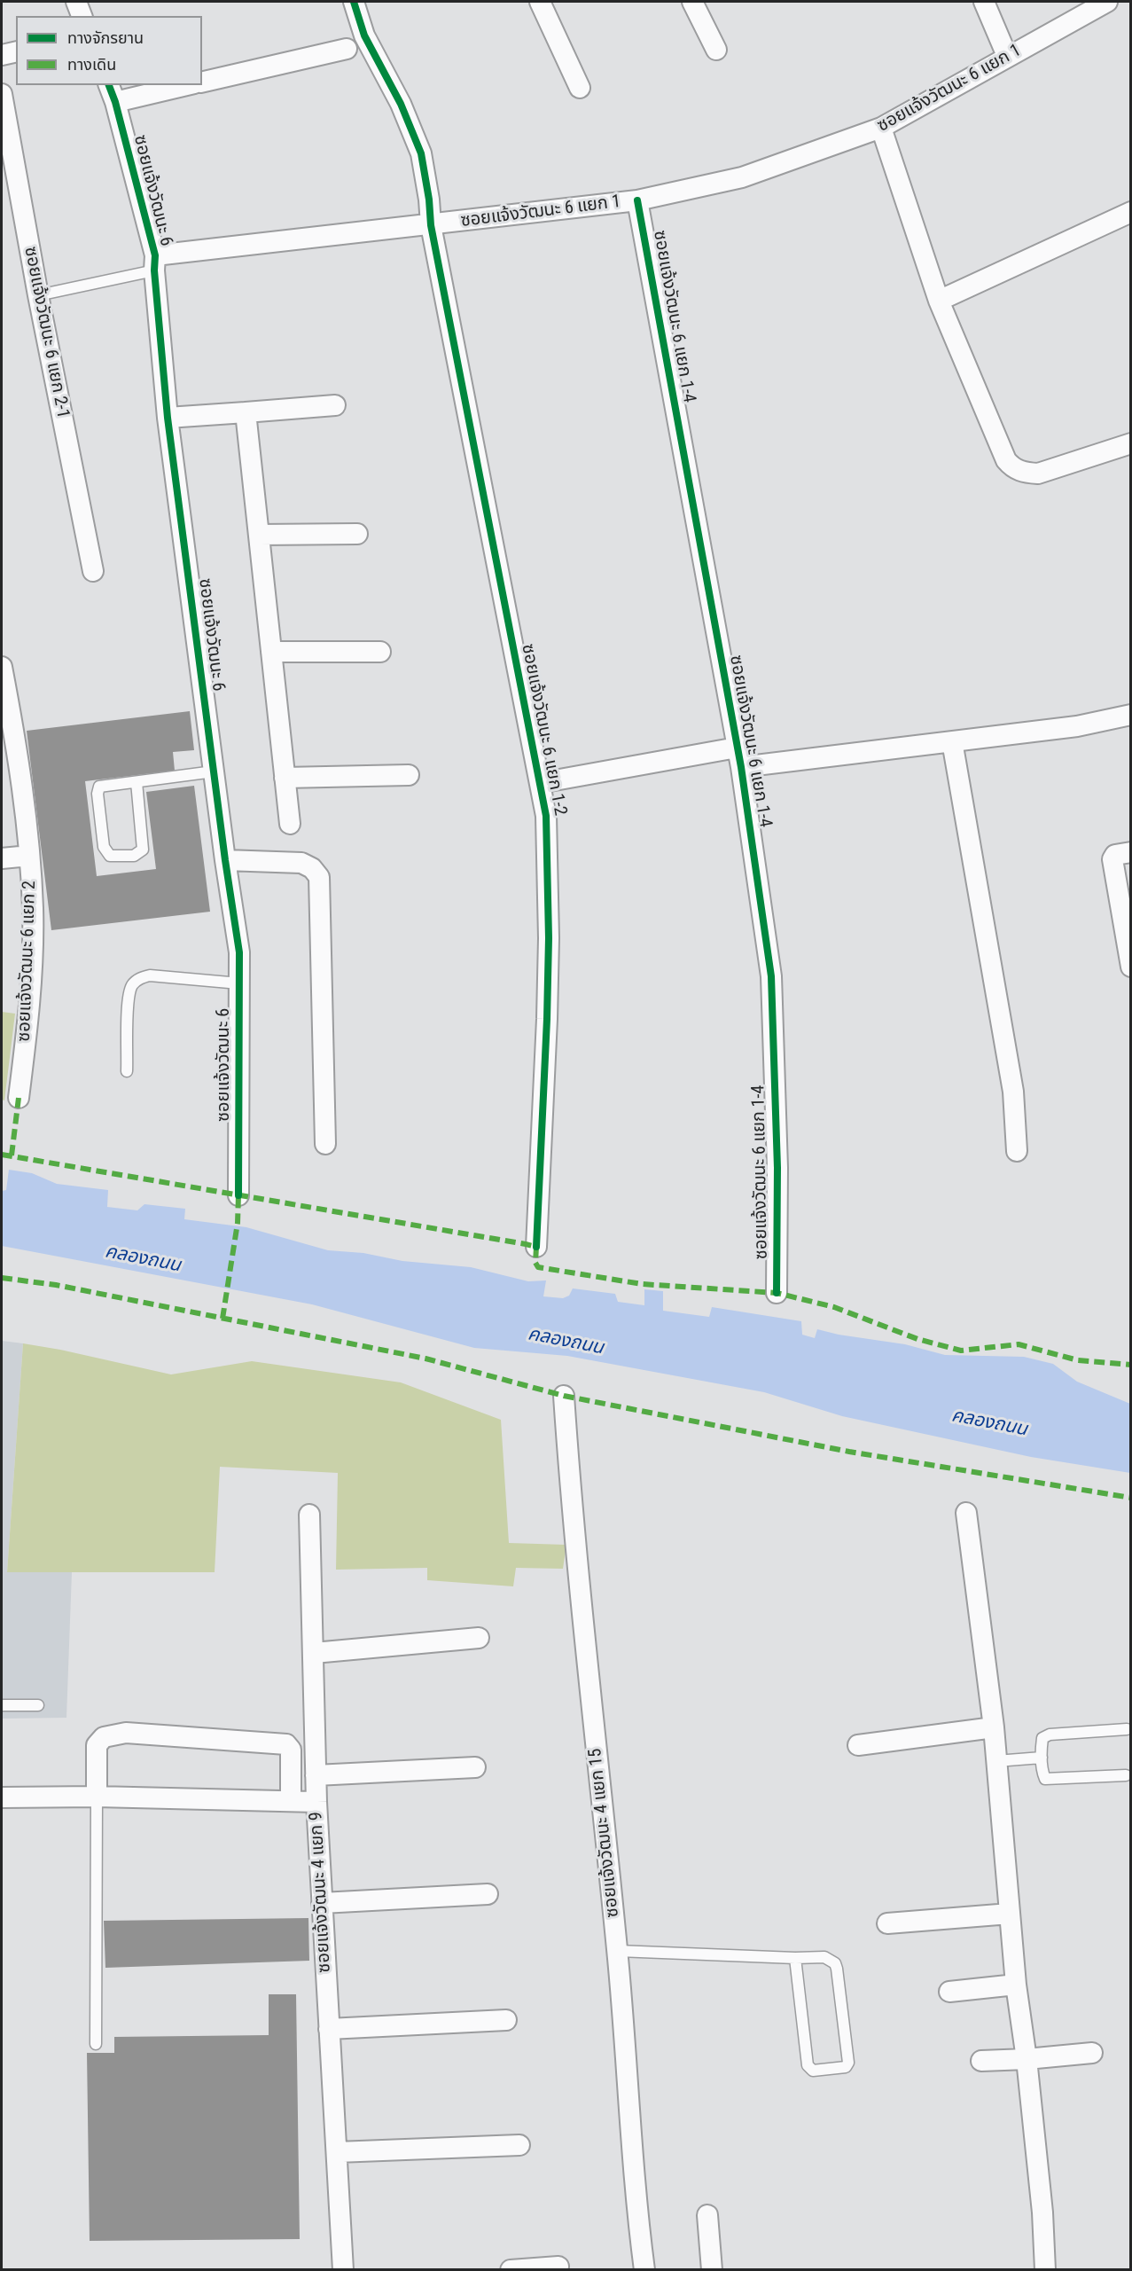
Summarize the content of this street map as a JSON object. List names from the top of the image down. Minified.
{"streets":{"street":["ซอยแจ้งวัฒนะ 6 แยก 1","ซอยแจ้งวัฒนะ 6","ซอยแจ้งวัฒนะ 6 แยก 1-4","ซอยแจ้งวัฒนะ 6 แยก 2-1","ซอยแจ้งวัฒนะ 6 แยก 1-2","ซอยแจ้งวัฒนะ 6 แยก 2","ซอยแจ้งวัฒนะ 4 แยก 15","ซอยแจ้งวัฒนะ 4 แยก 9"]},"crossings":[["ซอยแจ้งวัฒนะ 6 แยก 1","ซอยแจ้งวัฒนะ 6"],["ซอยแจ้งวัฒนะ 6 แยก 1","ซอยแจ้งวัฒนะ 6 แยก 1-4"],["ซอยแจ้งวัฒนะ 6 แยก 1","ซอยแจ้งวัฒนะ 6 แยก 1-2"]],"water":["คลองถนน"],"legend":["ทางจักรยาน","ทางเดิน"]}
